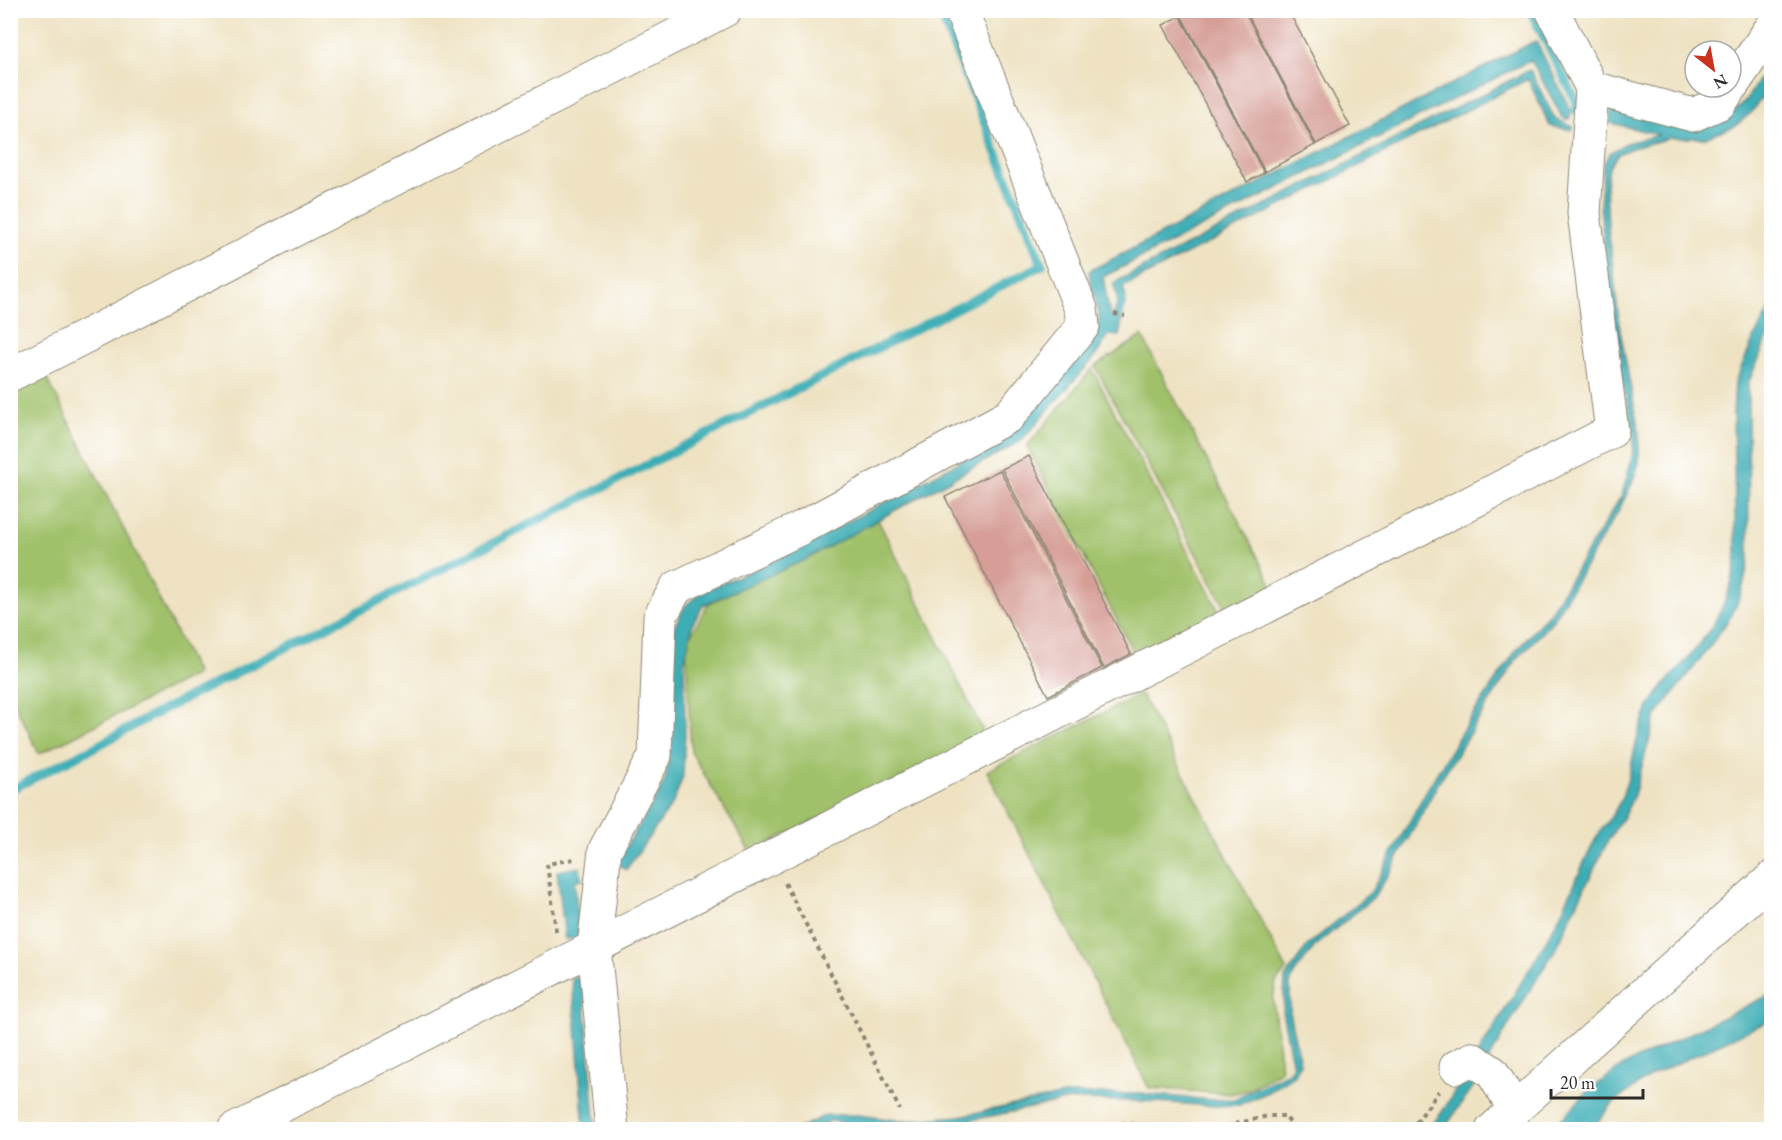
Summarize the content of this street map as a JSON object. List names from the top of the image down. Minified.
{"scale_bar":"20 m","north":"bottom right"}
